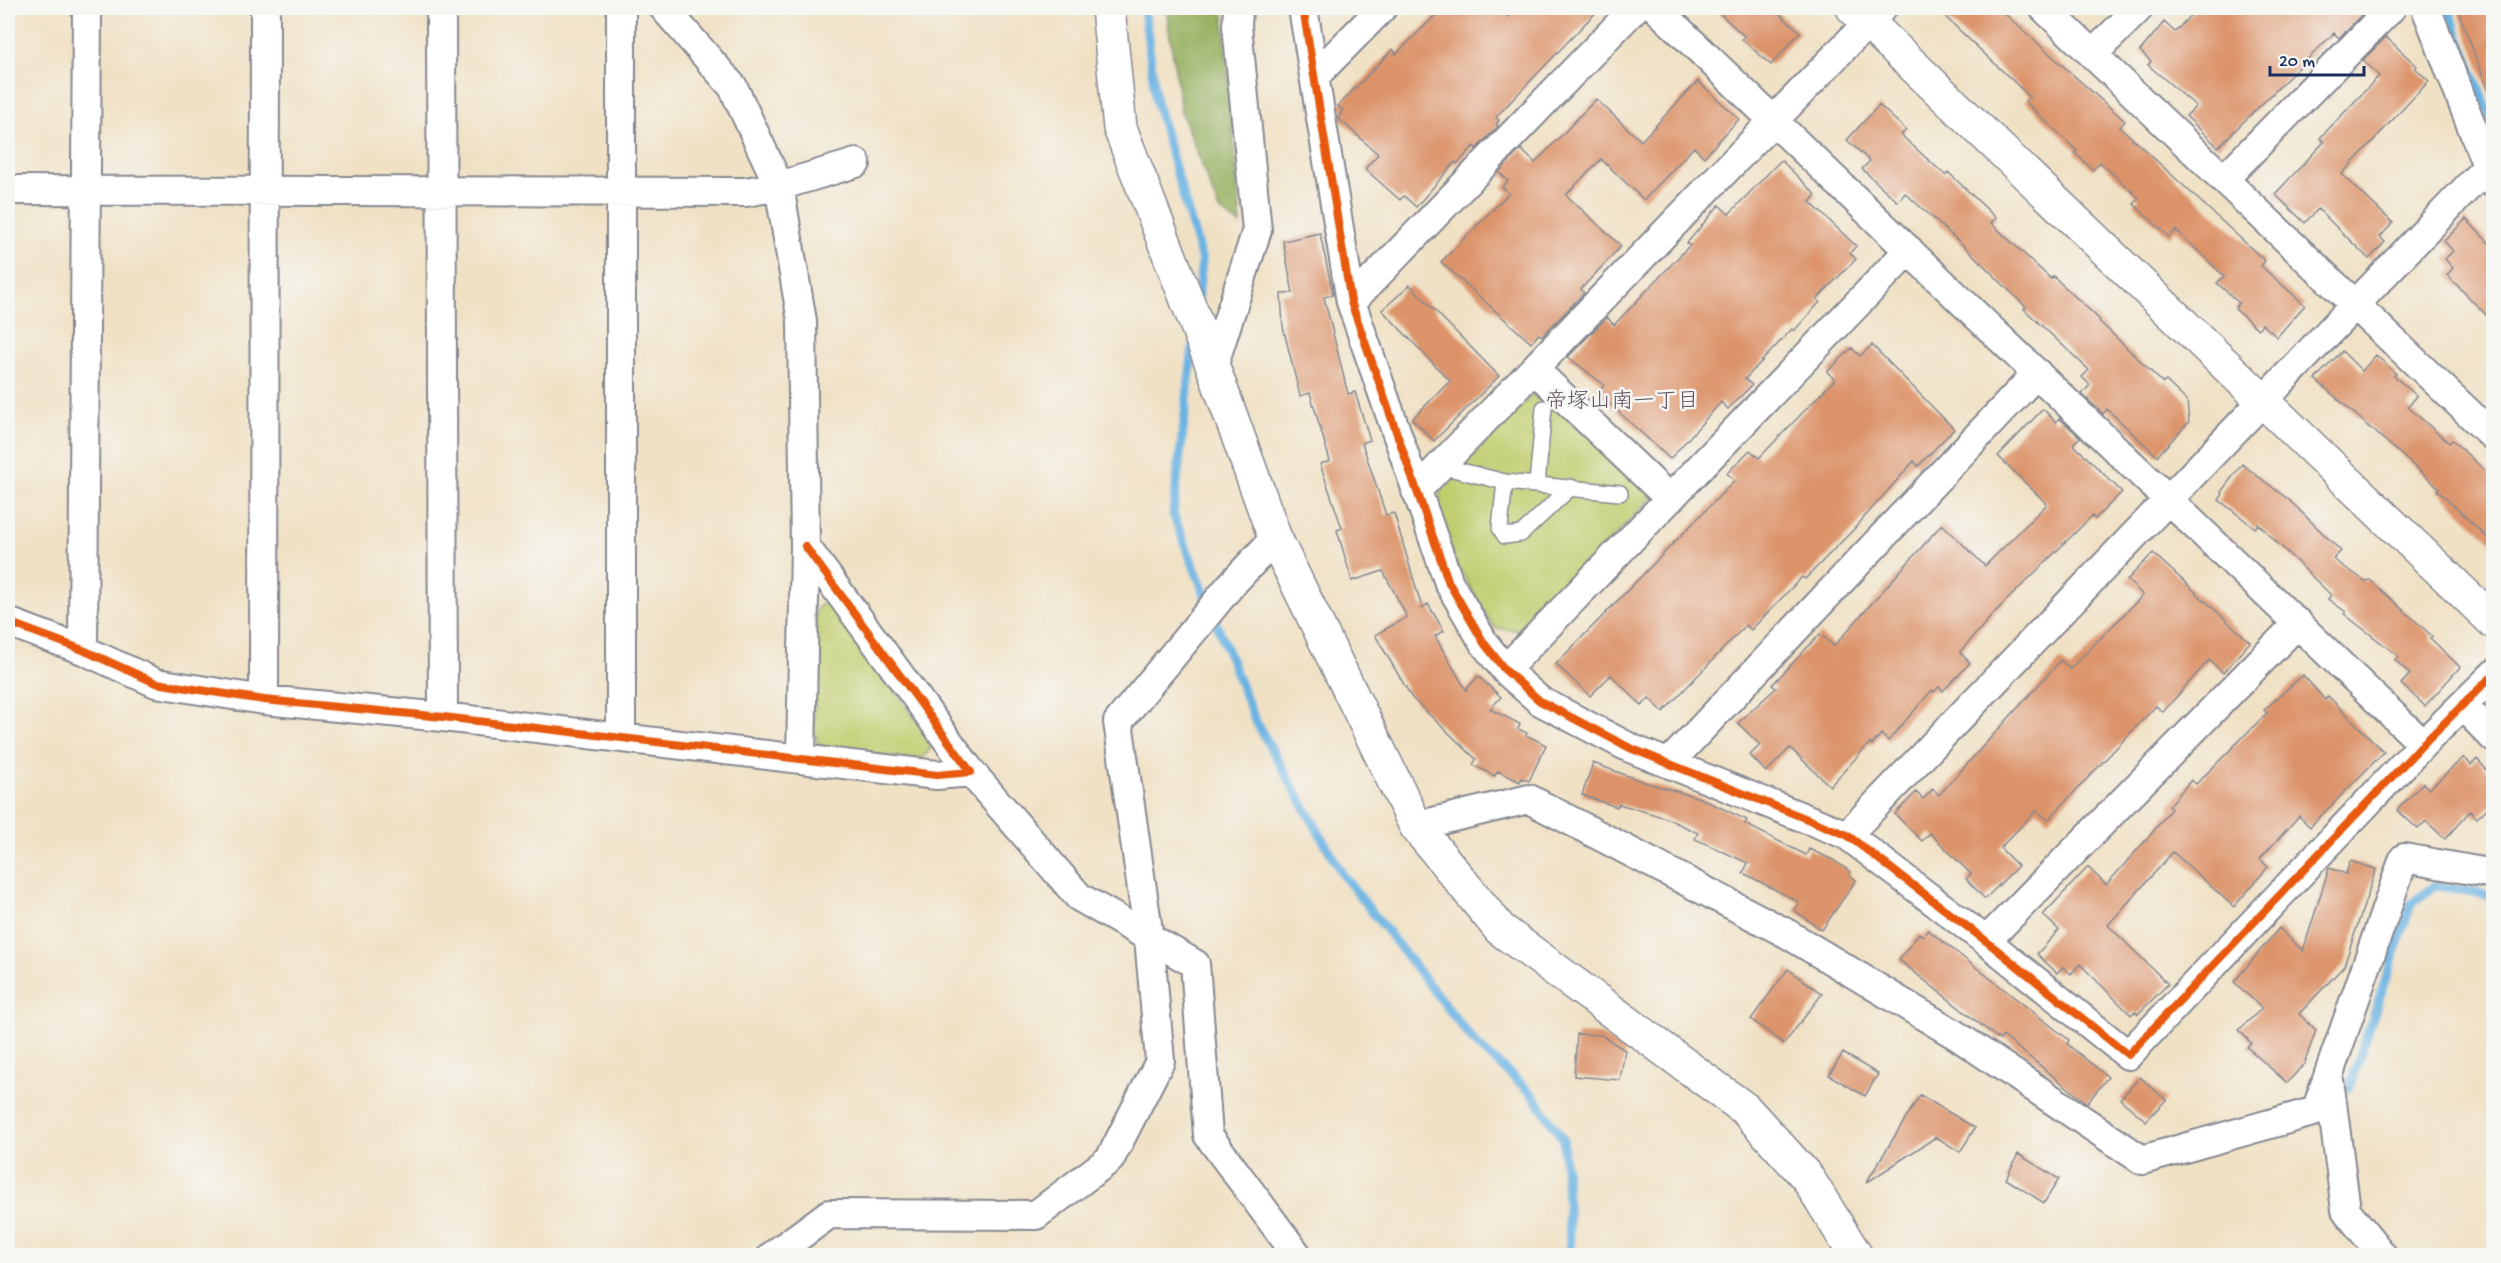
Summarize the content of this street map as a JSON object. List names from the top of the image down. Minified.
{"districts":["帝塚山南一丁目"],"scale_bar":"20 m"}
